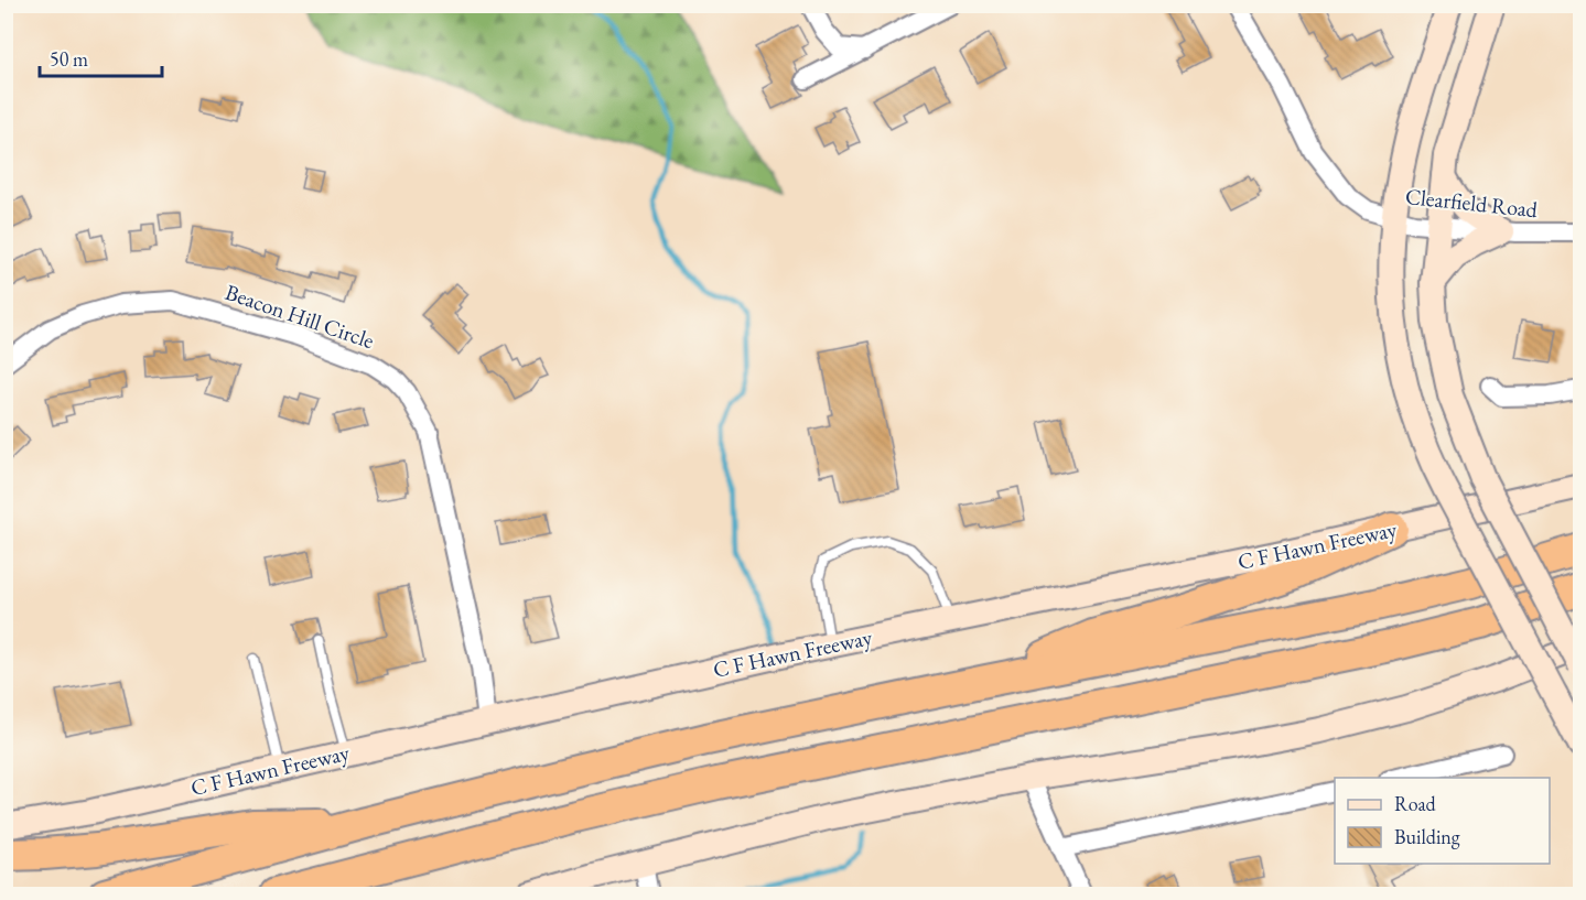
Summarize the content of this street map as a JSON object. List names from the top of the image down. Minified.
{"streets":{"main road":["C F Hawn Freeway"],"street":["Clearfield Road","Beacon Hill Circle"]},"crossings":[["Beacon Hill Circle","C F Hawn Freeway"]],"legend":["Road","Building"],"scale_bar":"50 m"}
